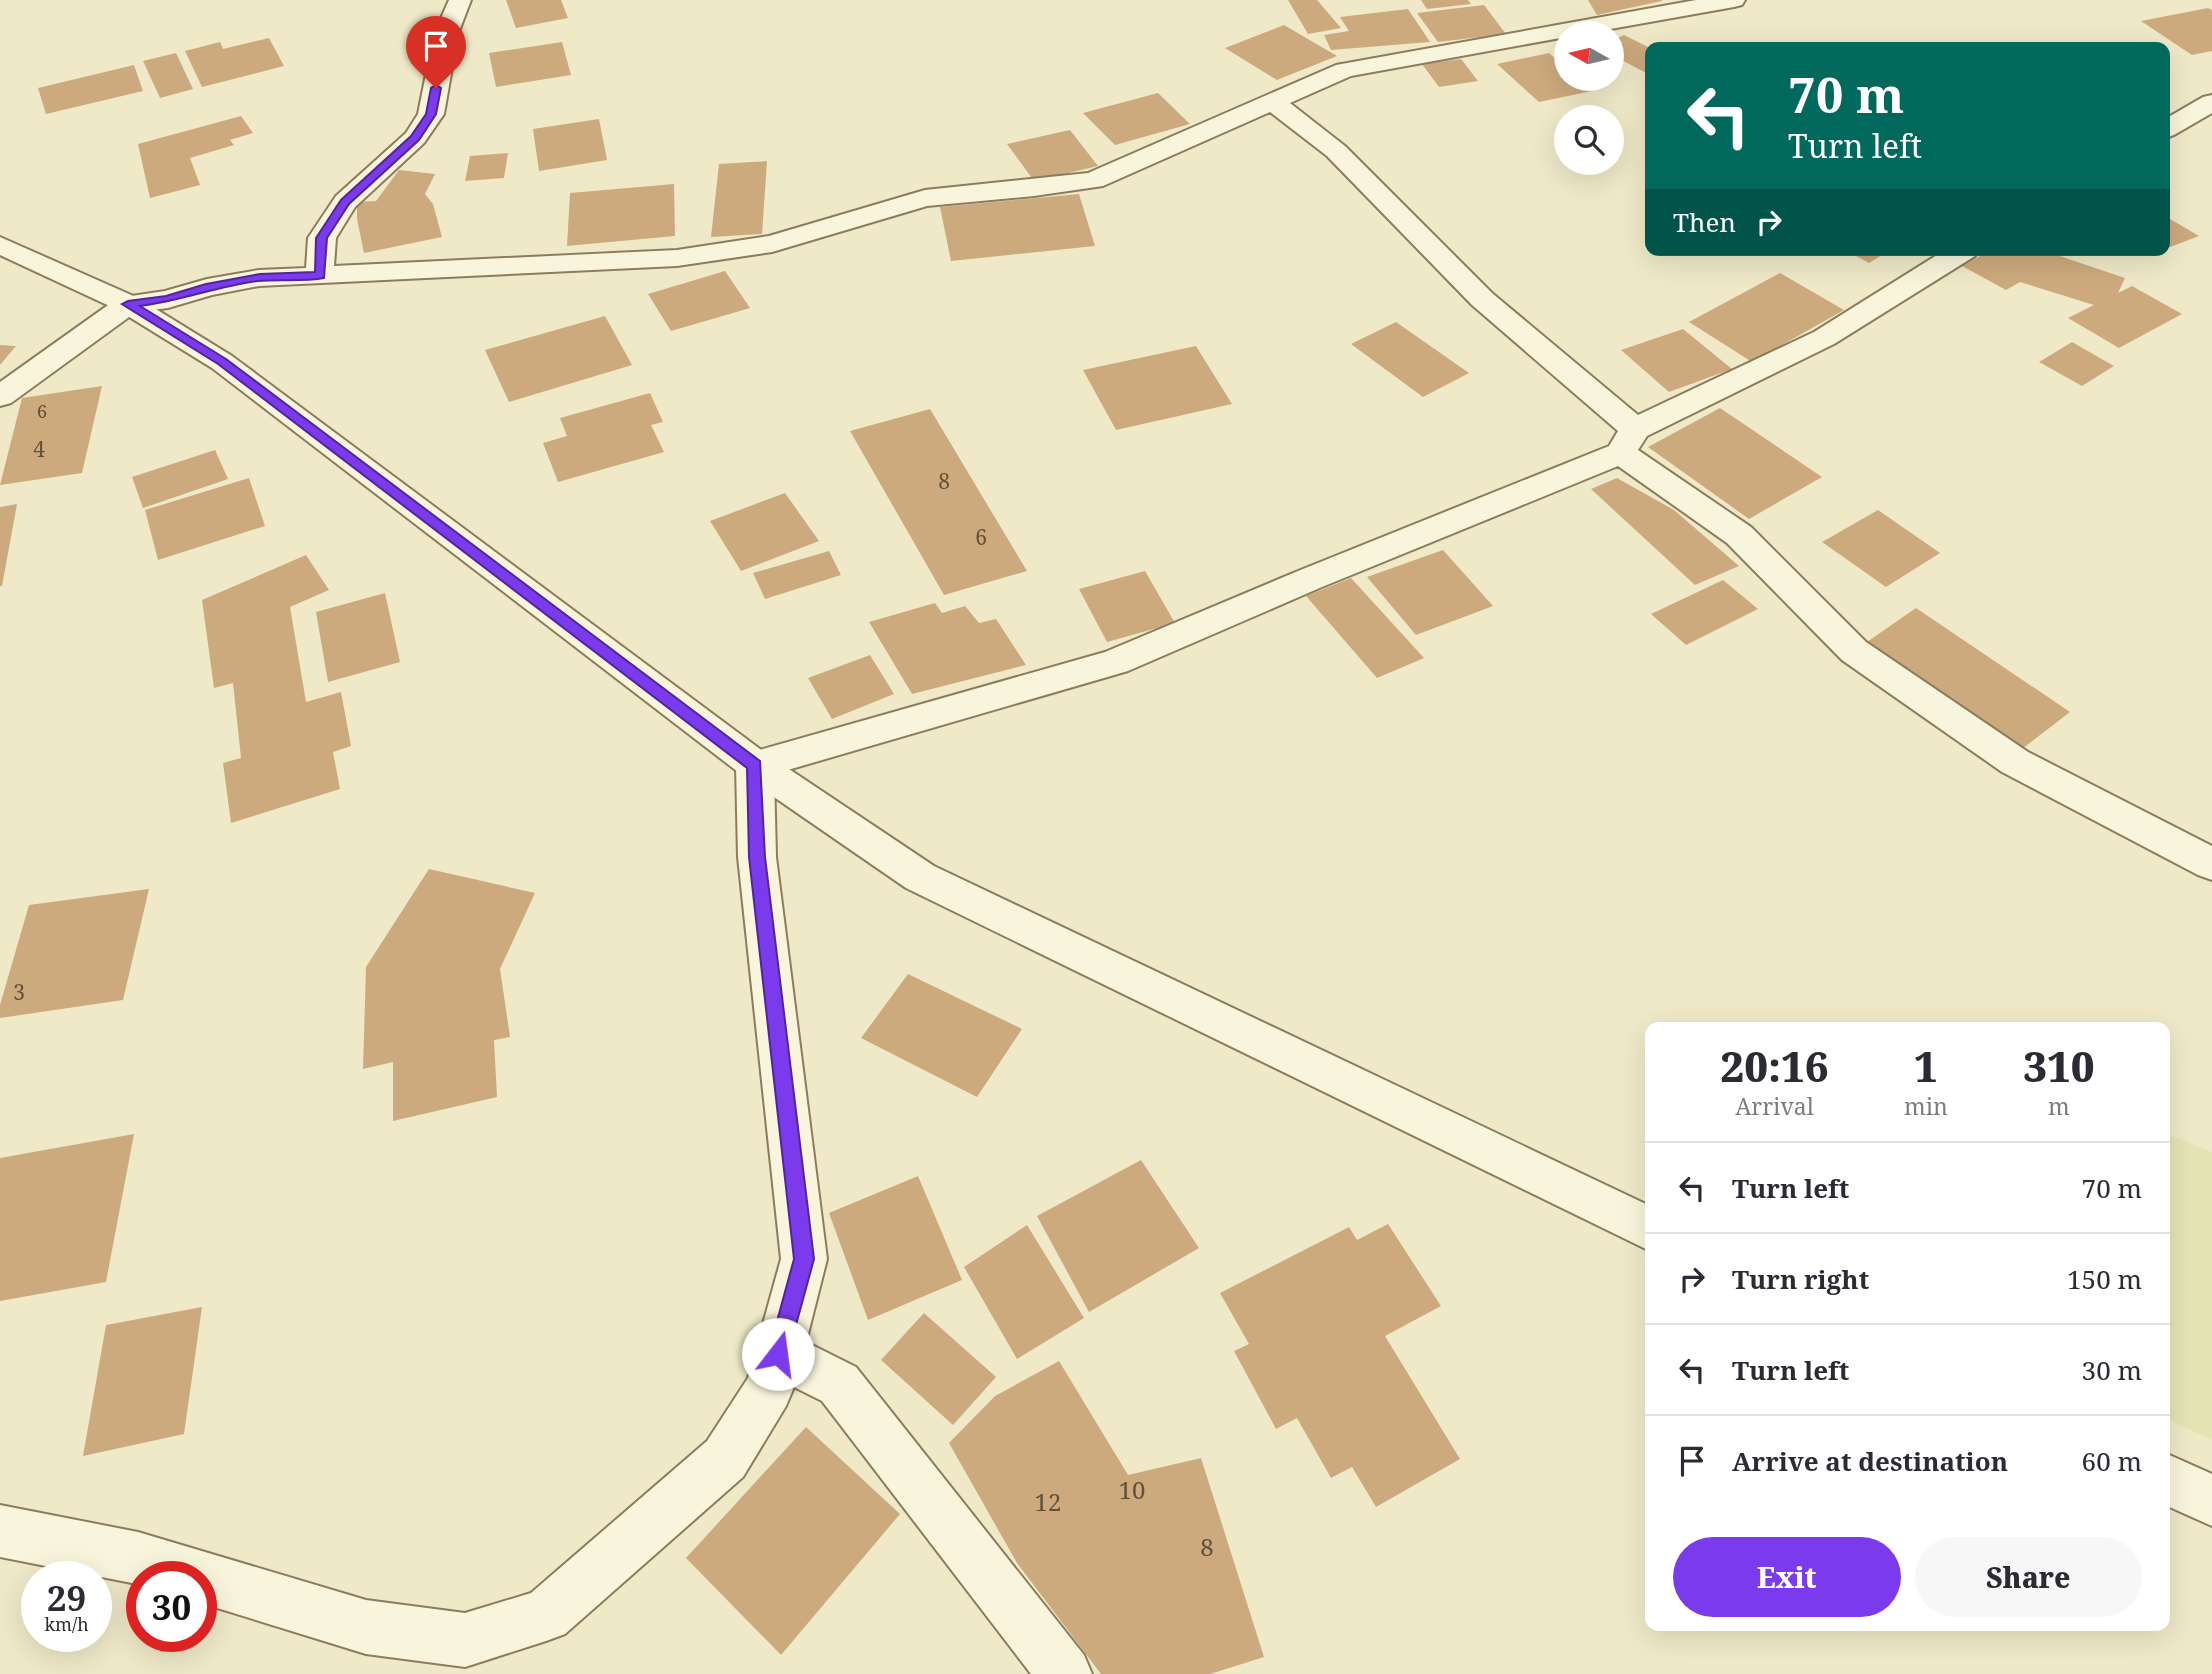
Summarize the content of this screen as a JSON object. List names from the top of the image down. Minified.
{"house_numbers":["6","4","8","6","3","10","12","8"],"north":"left","page":{"turn":["70 m","Turn left"],"then":"Then","eta":["20:16","Arrival","1","min","310","m"],"list":[{"name":"Turn left","value":"70 m"},{"name":"Turn right","value":"150 m"},{"name":"Turn left","value":"30 m"},{"name":"Arrive at destination","value":"60 m"}],"buttons":["Exit","Share"],"speed":"29 km/h","limit":"30"}}
